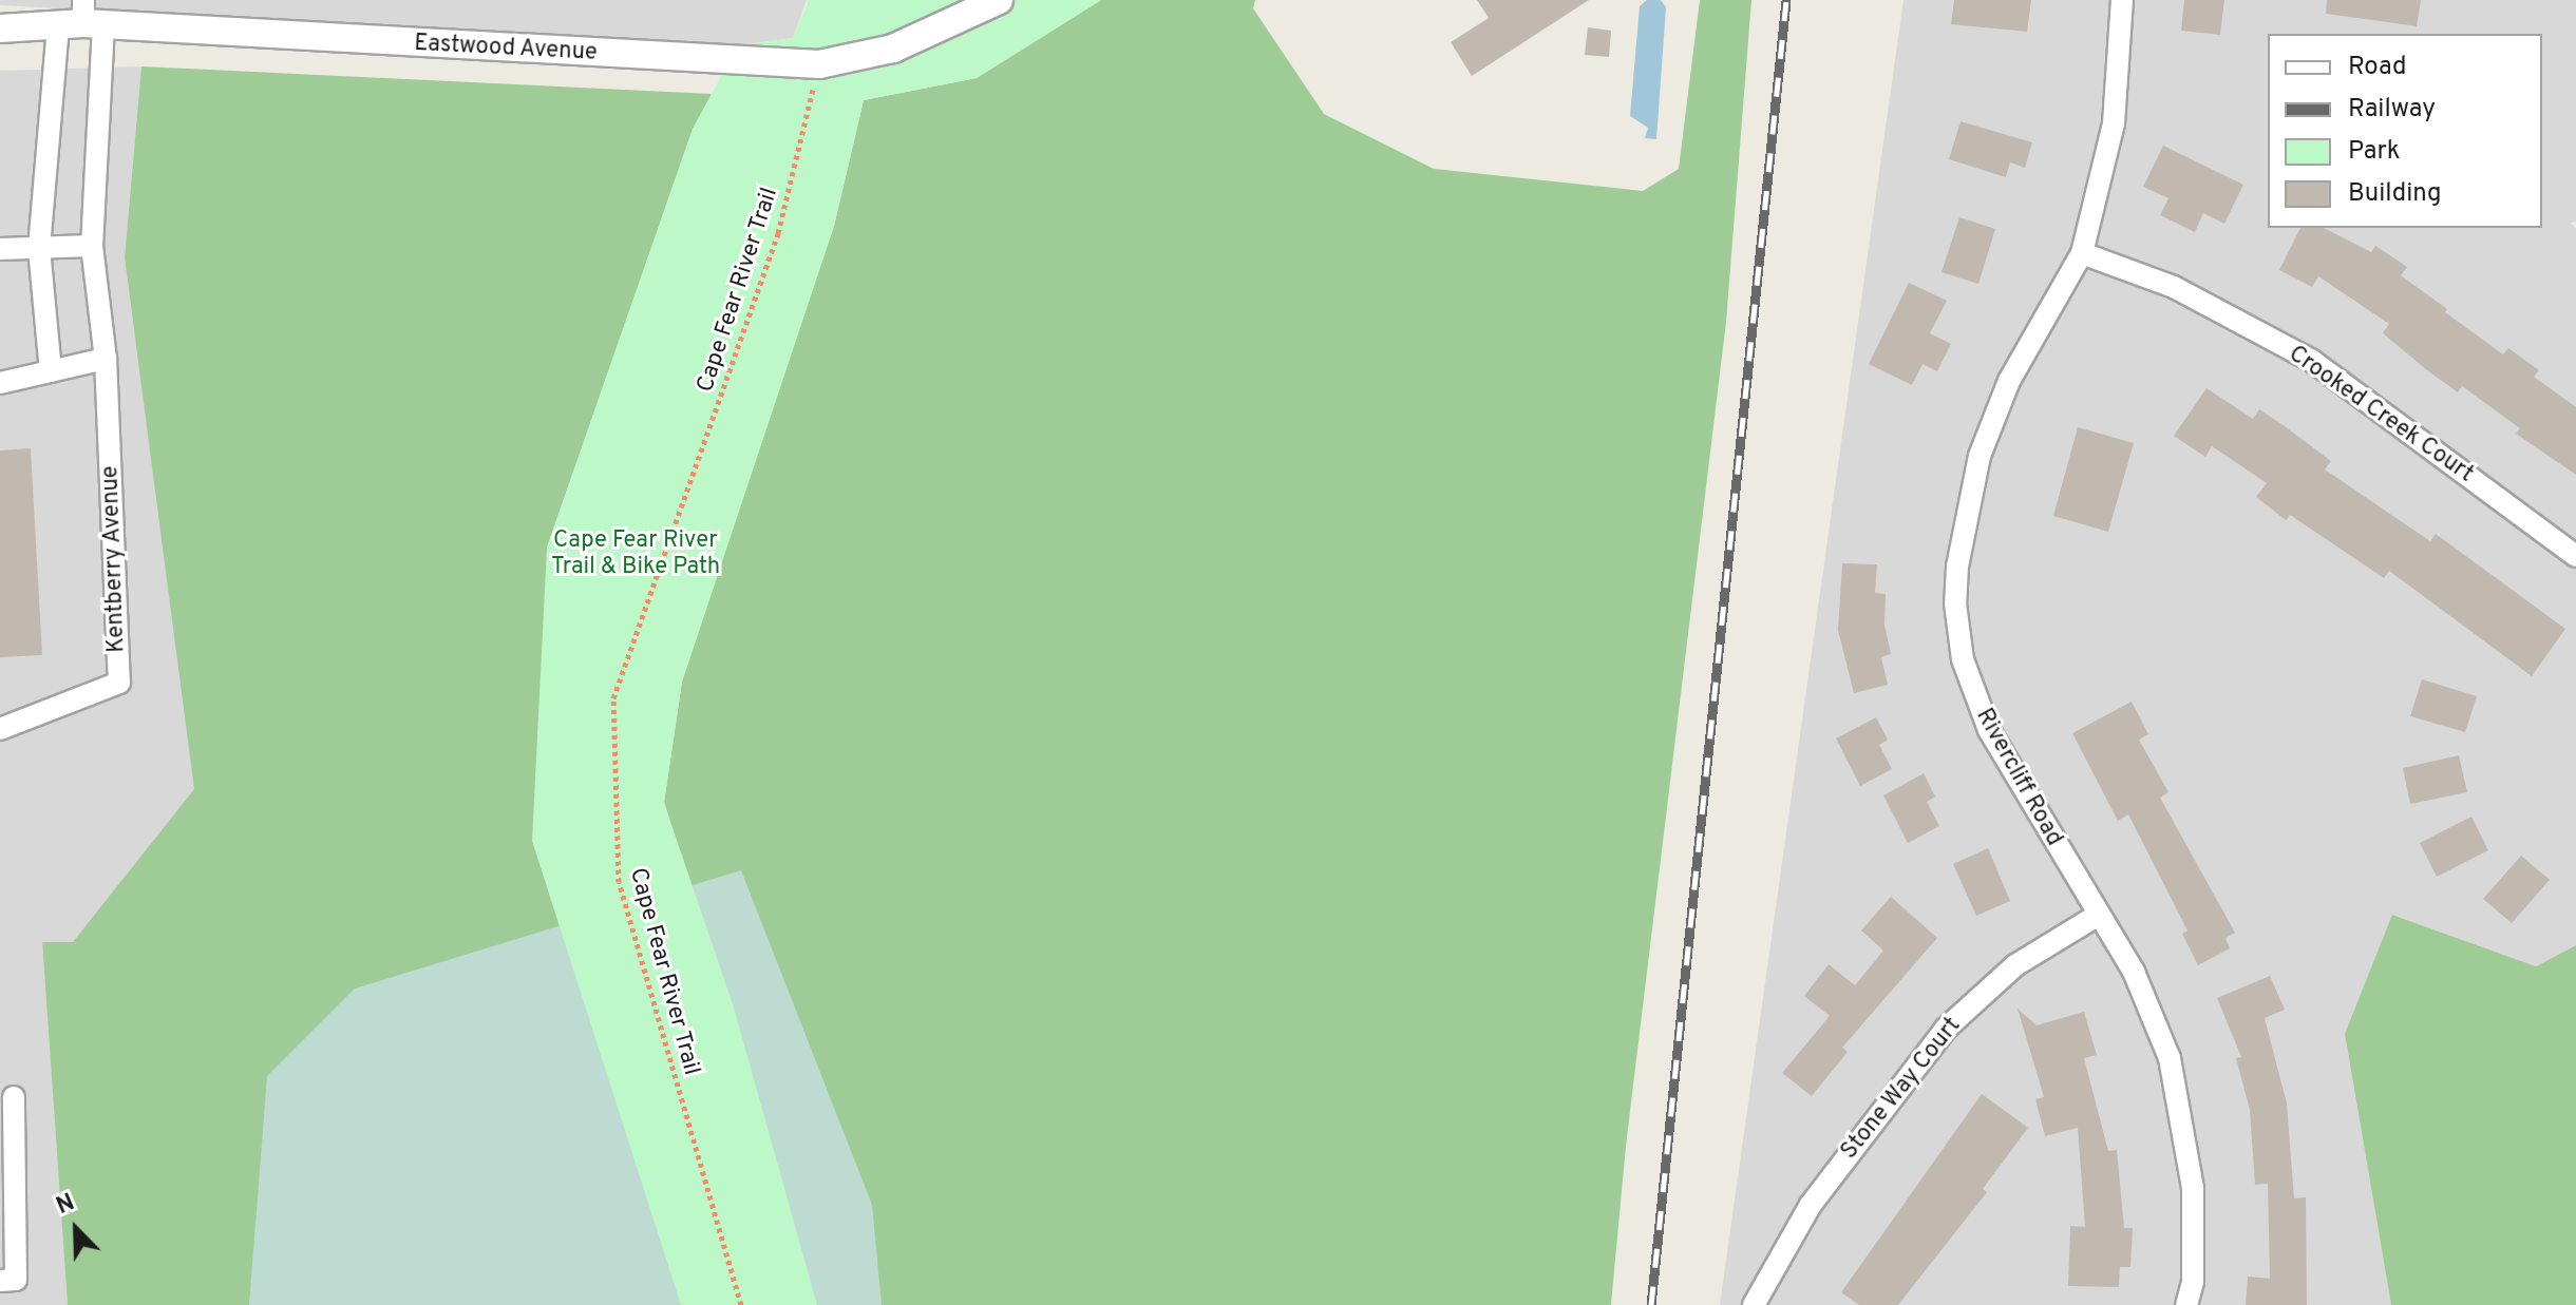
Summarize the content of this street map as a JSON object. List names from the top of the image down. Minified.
{"streets":{"street":["Eastwood Avenue","Crooked Creek Court","Kentberry Avenue","Rivercliff Road","Stone Way Court"],"path":["Cape Fear River Trail"]},"crossings":[["Eastwood Avenue","Cape Fear River Trail"],["Eastwood Avenue","Kentberry Avenue"],["Crooked Creek Court","Rivercliff Road"],["Rivercliff Road","Stone Way Court"]],"parks":["Cape Fear River Trail & Bike Path"],"legend":["Road","Railway","Park","Building"],"north":"top left"}
